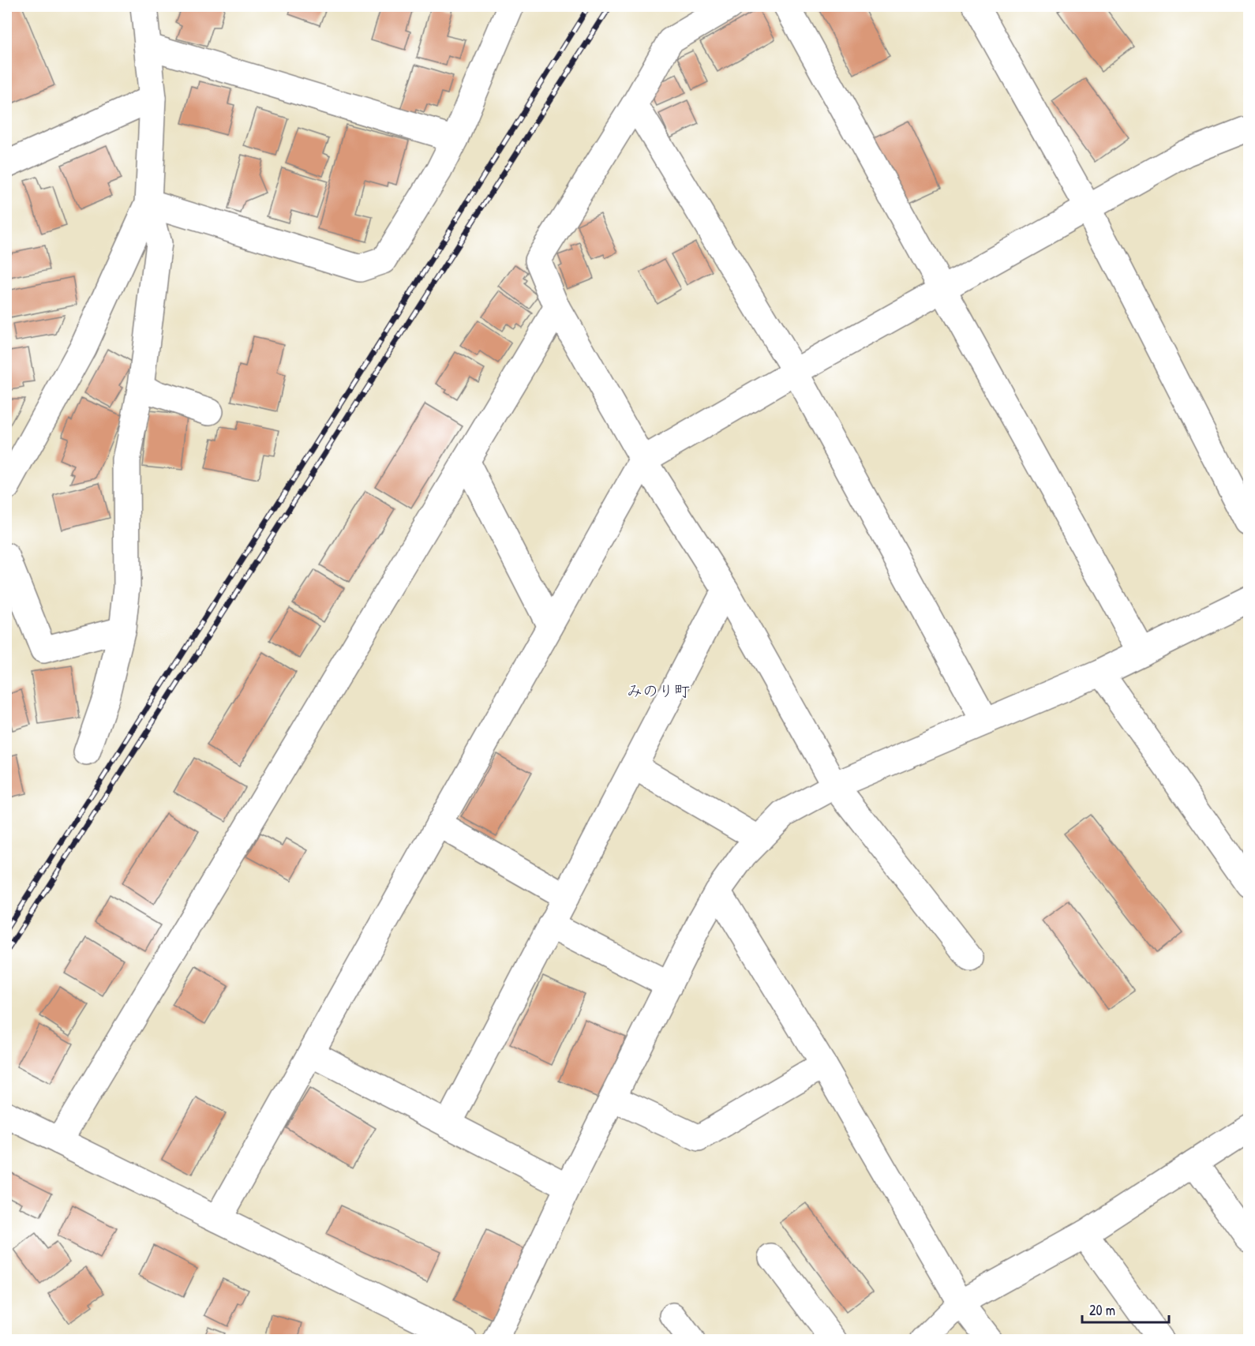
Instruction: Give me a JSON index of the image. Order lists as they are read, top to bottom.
{
  "districts": ["みのり町"],
  "scale_bar": "20 m"
}
